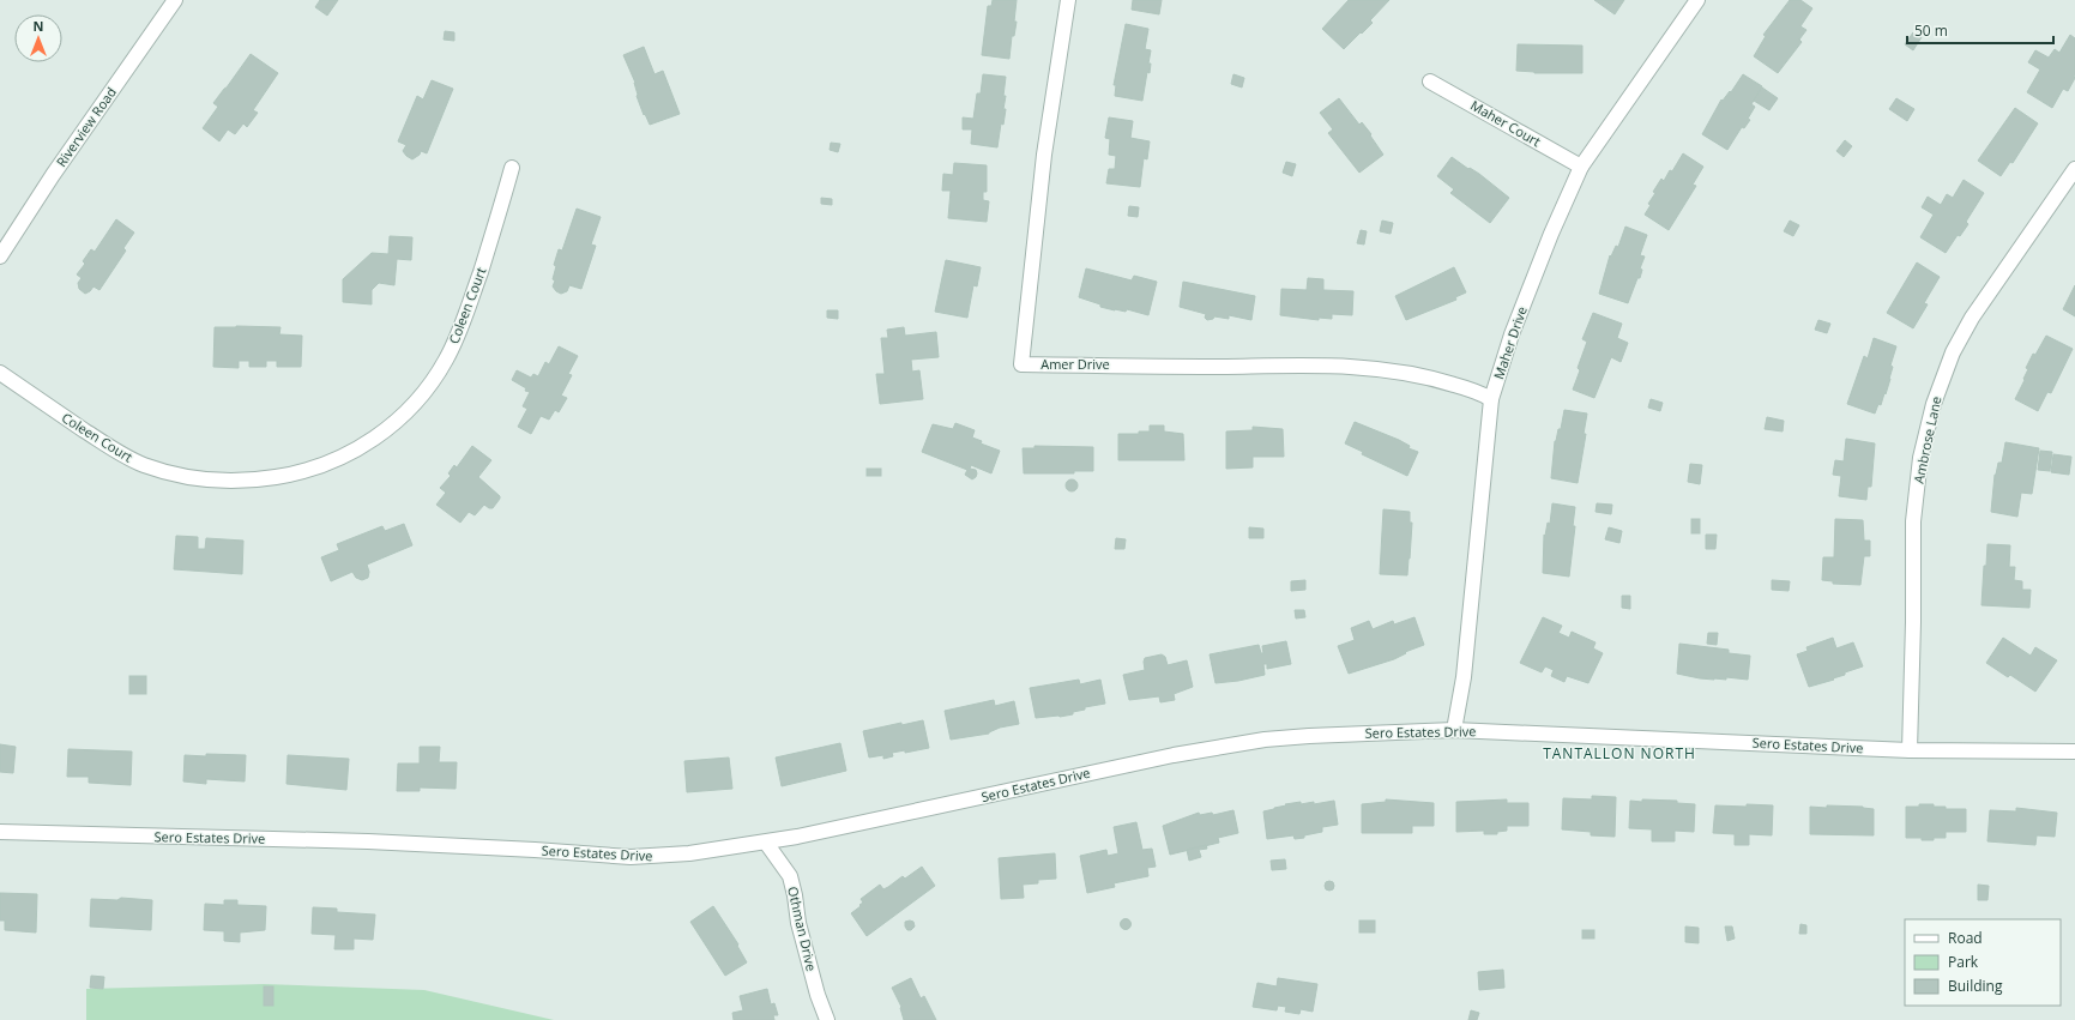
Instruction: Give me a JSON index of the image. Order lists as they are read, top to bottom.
{
  "streets": {
    "street": [
      "Maher Court",
      "Riverview Road",
      "Coleen Court",
      "Maher Drive",
      "Amer Drive",
      "Ambrose Lane",
      "Sero Estates Drive",
      "Othman Drive"
    ]
  },
  "crossings": [
    ["Maher Court", "Maher Drive"],
    ["Maher Drive", "Amer Drive"],
    ["Maher Drive", "Sero Estates Drive"],
    ["Ambrose Lane", "Sero Estates Drive"],
    ["Sero Estates Drive", "Othman Drive"]
  ],
  "districts": ["TANTALLON NORTH"],
  "legend": ["Road", "Park", "Building"],
  "scale_bar": "50 m",
  "north": "top"
}
